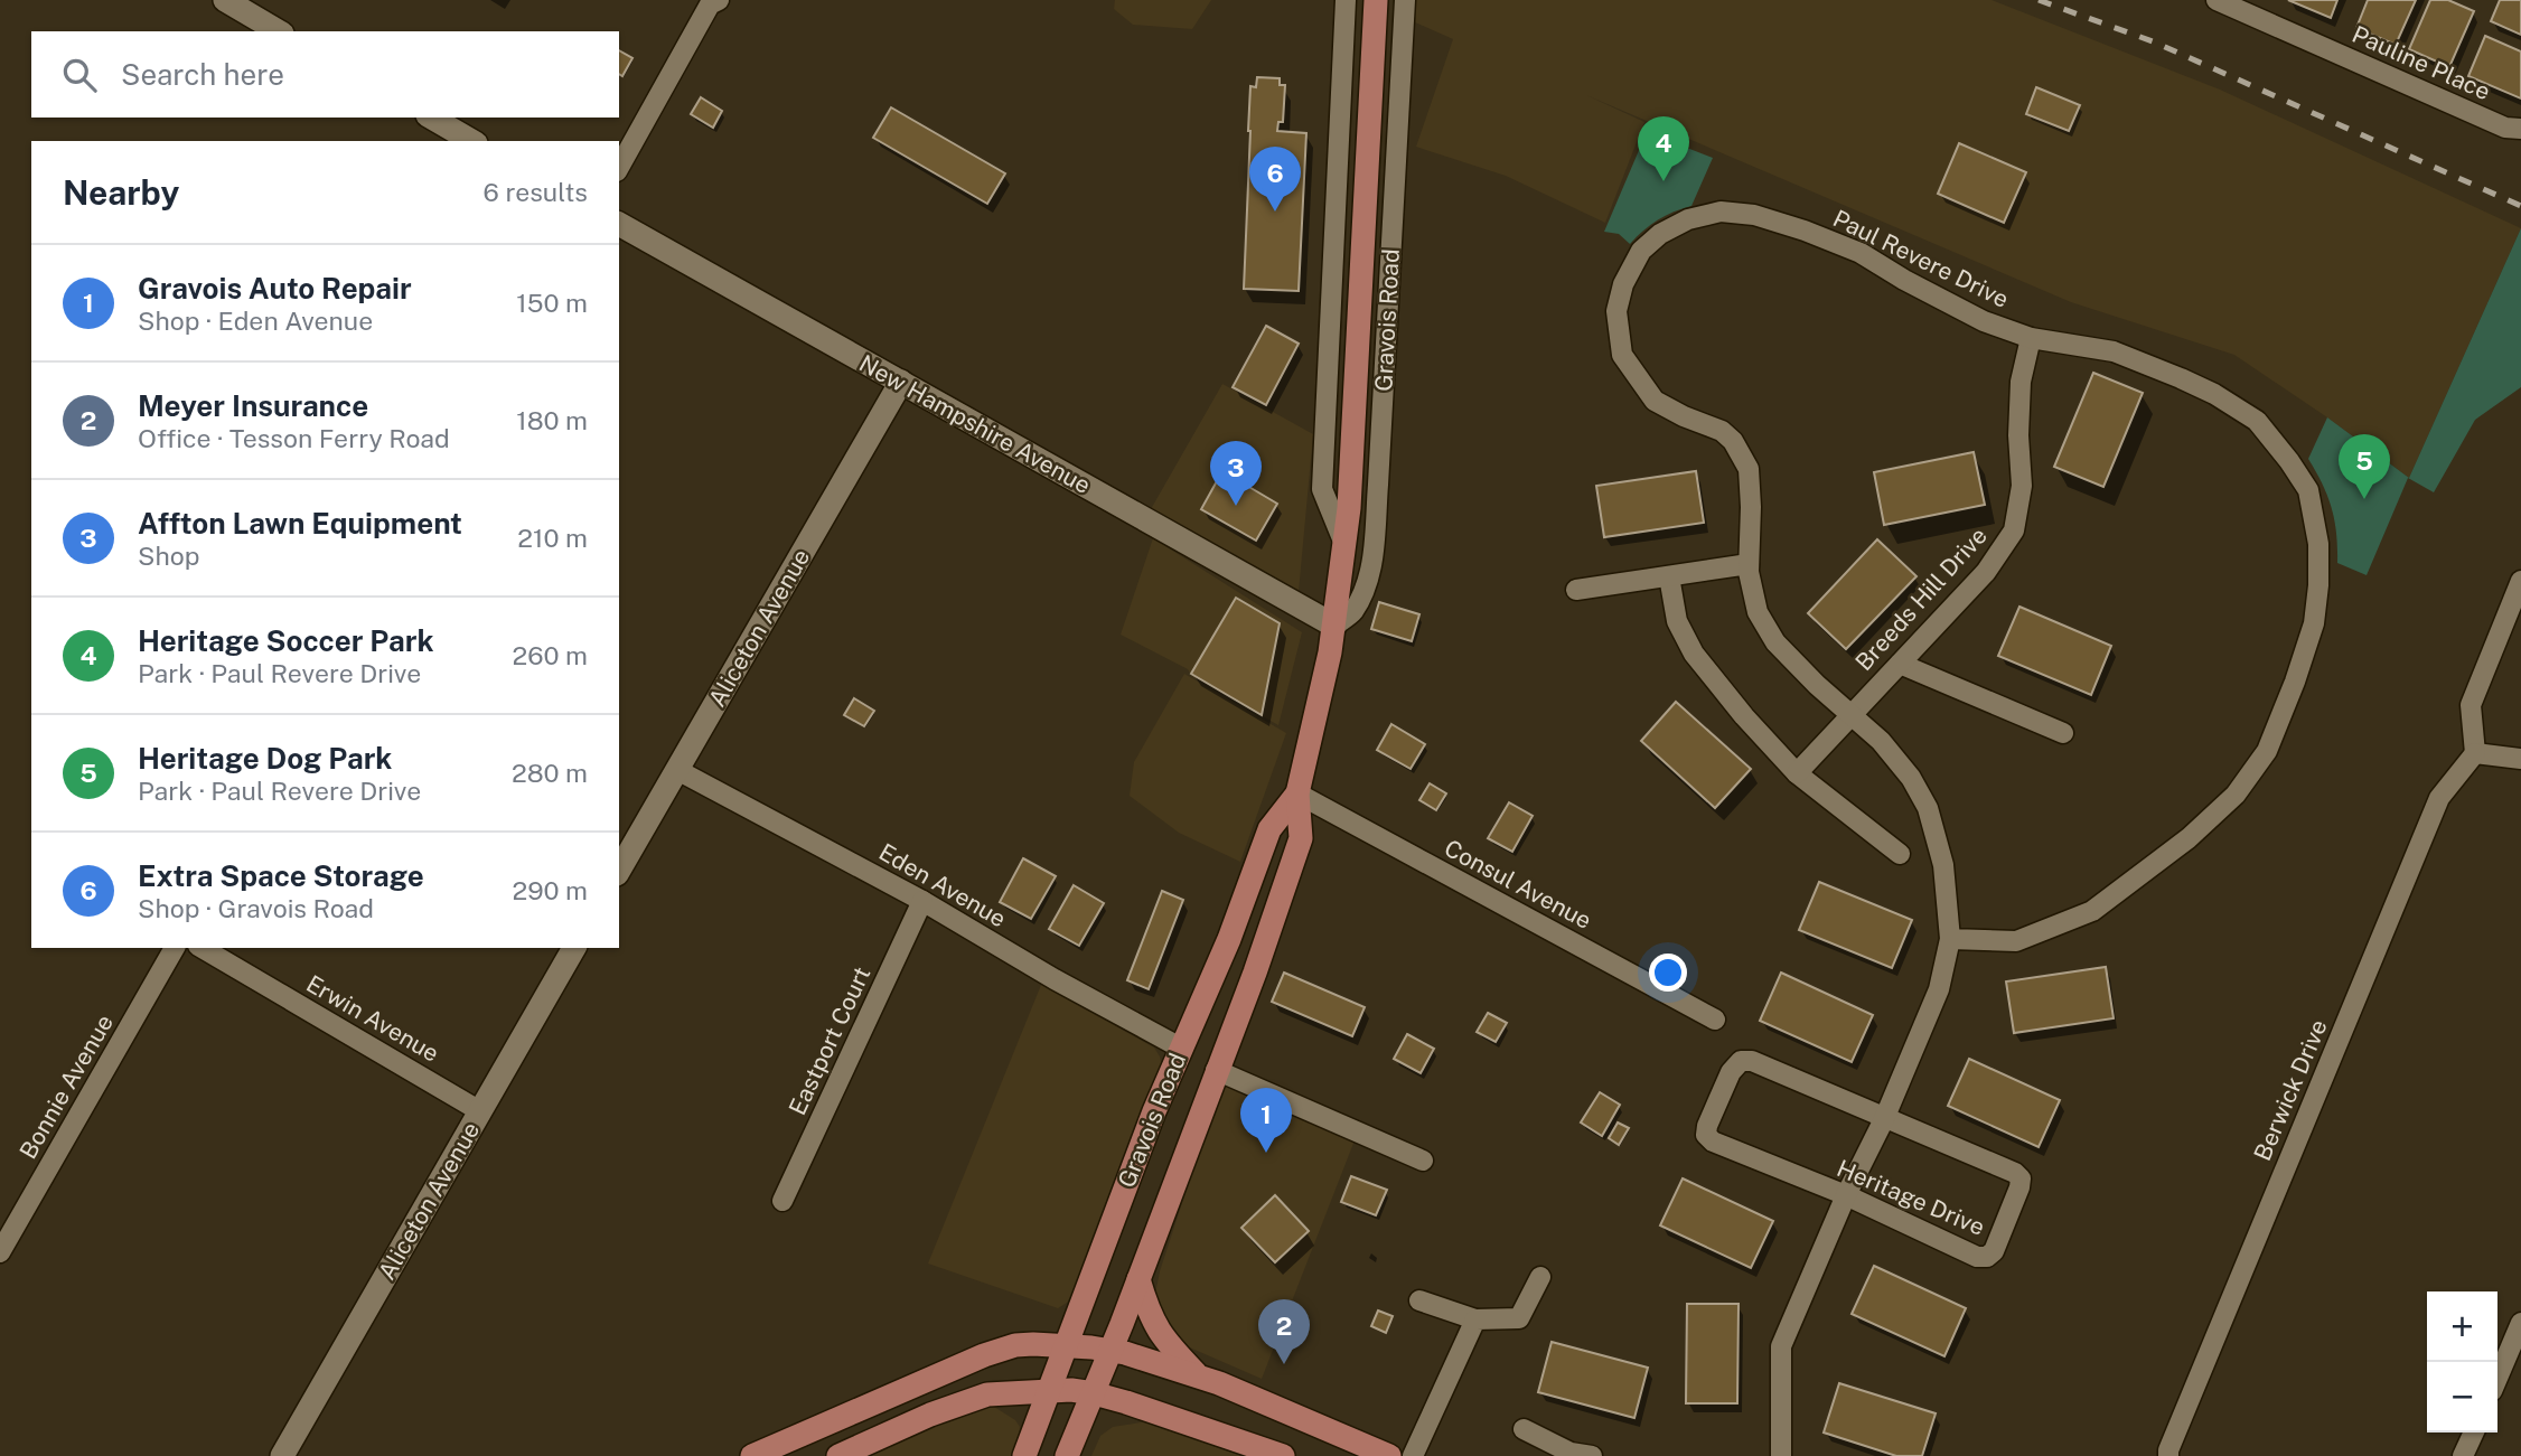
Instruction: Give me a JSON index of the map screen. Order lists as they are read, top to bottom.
{
  "streets": {
    "main road": ["Gravois Road"],
    "street": [
      "Pauline Place",
      "Paul Revere Drive",
      "New Hampshire Avenue",
      "Breeds Hill Drive",
      "Aliceton Avenue",
      "Consul Avenue",
      "Eden Avenue",
      "Erwin Avenue",
      "Eastport Court",
      "Bonnie Avenue",
      "Berwick Drive",
      "Heritage Drive"
    ]
  },
  "crossings": [
    ["Paul Revere Drive", "Breeds Hill Drive"],
    ["Paul Revere Drive", "Heritage Drive"],
    ["Gravois Road", "New Hampshire Avenue"],
    ["Gravois Road", "Consul Avenue"],
    ["Gravois Road", "Eden Avenue"],
    ["New Hampshire Avenue", "Aliceton Avenue"],
    ["Aliceton Avenue", "Eden Avenue"],
    ["Aliceton Avenue", "Erwin Avenue"],
    ["Eden Avenue", "Eastport Court"]
  ],
  "page": {
    "search": "Search here",
    "pins": [
      "4",
      "6",
      "5",
      "3",
      "1",
      "2"
    ],
    "heading": ["Nearby", "6 results"],
    "list": [
      {
        "mark": "1",
        "name": "Gravois Auto Repair",
        "note": "Shop · Eden Avenue",
        "value": "150 m"
      },
      {
        "mark": "2",
        "name": "Meyer Insurance",
        "note": "Office · Tesson Ferry Road",
        "value": "180 m"
      },
      {
        "mark": "3",
        "name": "Affton Lawn Equipment",
        "note": "Shop",
        "value": "210 m"
      },
      {
        "mark": "4",
        "name": "Heritage Soccer Park",
        "note": "Park · Paul Revere Drive",
        "value": "260 m"
      },
      {
        "mark": "5",
        "name": "Heritage Dog Park",
        "note": "Park · Paul Revere Drive",
        "value": "280 m"
      },
      {
        "mark": "6",
        "name": "Extra Space Storage",
        "note": "Shop · Gravois Road",
        "value": "290 m"
      }
    ],
    "map_buttons": ["+", "−"]
  }
}
